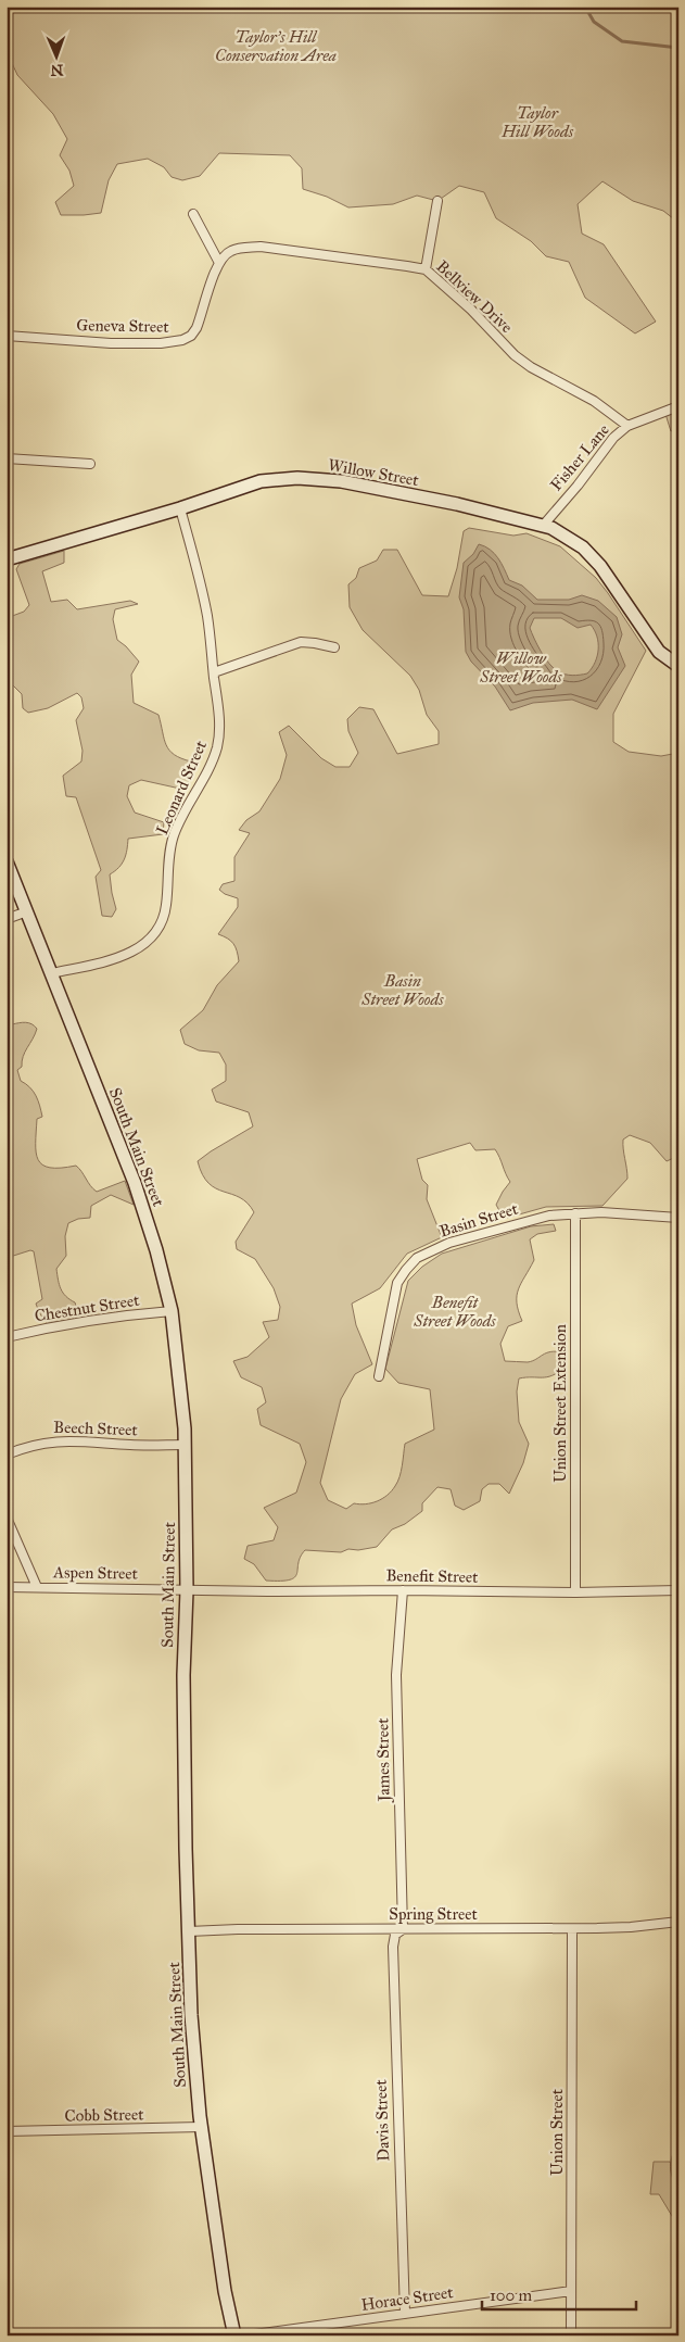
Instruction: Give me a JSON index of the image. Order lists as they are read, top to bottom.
{
  "streets": {
    "main road": ["Willow Street", "South Main Street"],
    "street": [
      "Bellview Drive",
      "Geneva Street",
      "Fisher Lane",
      "Leonard Street",
      "Basin Street",
      "Chestnut Street",
      "Union Street Extension",
      "Beech Street",
      "Aspen Street",
      "Benefit Street",
      "James Street",
      "Spring Street",
      "Cobb Street",
      "Davis Street",
      "Union Street",
      "Horace Street"
    ]
  },
  "crossings": [
    ["Bellview Drive", "Geneva Street"],
    ["Bellview Drive", "Fisher Lane"],
    ["Fisher Lane", "Willow Street"],
    ["Willow Street", "Leonard Street"],
    ["Leonard Street", "South Main Street"],
    ["South Main Street", "Chestnut Street"],
    ["South Main Street", "Beech Street"],
    ["South Main Street", "Aspen Street"],
    ["South Main Street", "Benefit Street"],
    ["South Main Street", "Spring Street"],
    ["South Main Street", "Cobb Street"],
    ["Basin Street", "Union Street Extension"],
    ["Union Street Extension", "Benefit Street"],
    ["Aspen Street", "Benefit Street"],
    ["Benefit Street", "James Street"],
    ["James Street", "Spring Street"],
    ["James Street", "Davis Street"],
    ["Spring Street", "Davis Street"],
    ["Spring Street", "Union Street"],
    ["Davis Street", "Horace Street"],
    ["Union Street", "Horace Street"]
  ],
  "parks": [
    "Taylor's Hill Conservation Area",
    "Taylor Hill Woods",
    "Willow Street Woods",
    "Basin Street Woods",
    "Benefit Street Woods"
  ],
  "scale_bar": "100 m",
  "north": "bottom"
}
